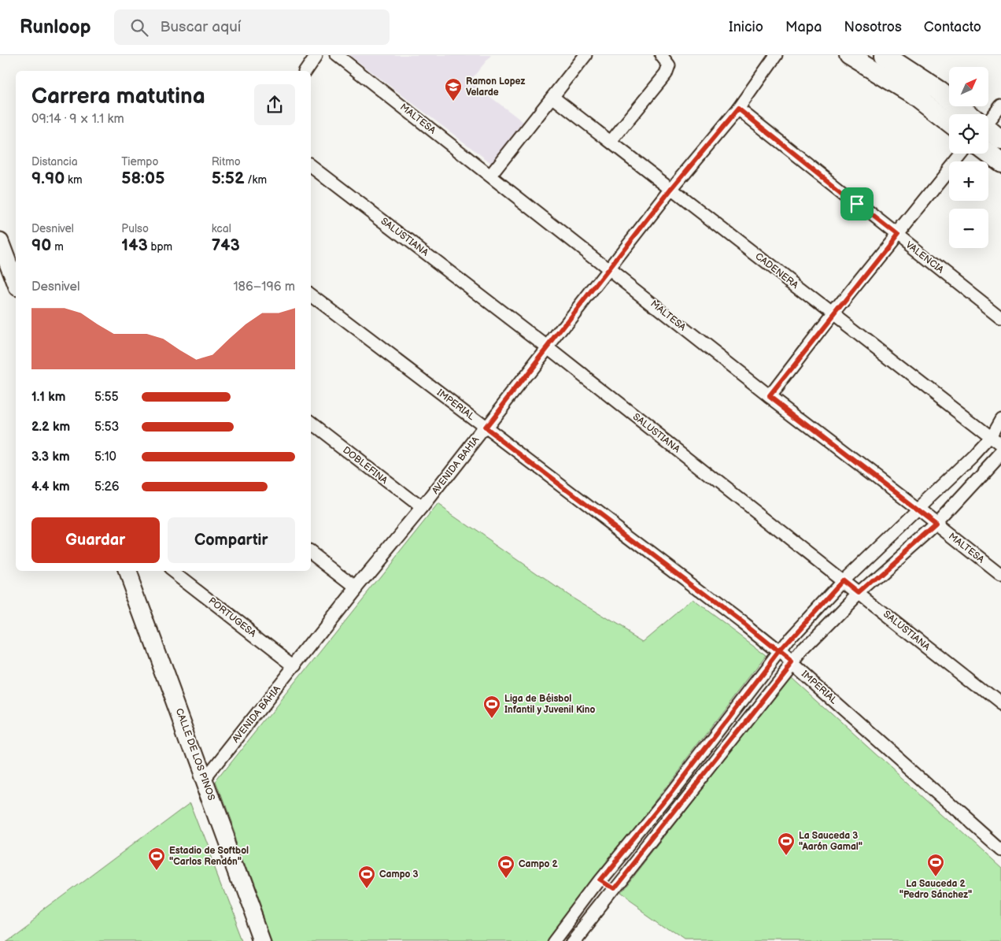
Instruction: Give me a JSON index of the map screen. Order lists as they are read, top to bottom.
{
  "streets": {
    "street": [
      "MALTESA",
      "SALUSTIANA",
      "VALENCIA",
      "CADENERA",
      "IMPERIAL",
      "DOBLEFINA",
      "AVENIDA BAHIA",
      "PORTUGESA",
      "CALLE DE LOS PINOS"
    ]
  },
  "crossings": [
    ["MALTESA", "AVENIDA BAHIA"],
    ["SALUSTIANA", "AVENIDA BAHIA"],
    ["VALENCIA", "AVENIDA BAHIA"],
    ["CADENERA", "AVENIDA BAHIA"],
    ["IMPERIAL", "AVENIDA BAHIA"],
    ["DOBLEFINA", "AVENIDA BAHIA"],
    ["AVENIDA BAHIA", "PORTUGESA"],
    ["AVENIDA BAHIA", "CALLE DE LOS PINOS"]
  ],
  "places": {
    "school or university": ["Ramon Lopez Velarde"],
    "sports": [
      "Liga de Béisbol Infantil y Juvenil Kino",
      "La Sauceda 3 \"Aarón Gamal\"",
      "Estadio de Softbol \"Carlos Rendón\"",
      "La Sauceda 2 \"Pedro Sánchez\"",
      "Campo 2",
      "Campo 3"
    ]
  },
  "north": "top right",
  "page": {
    "header": "Runloop",
    "search": "Buscar aquí",
    "nav": [
      "Inicio",
      "Mapa",
      "Nosotros",
      "Contacto"
    ],
    "map_buttons": ["+", "−"],
    "heading": ["Carrera matutina", "09:14 · 9 × 1.1 km"],
    "stats": [
      ["Distancia", "9.90 km"],
      ["Tiempo", "58:05"],
      ["Ritmo", "5:52 /km"],
      ["Desnivel", "90 m"],
      ["Pulso", "143 bpm"],
      ["kcal", "743"]
    ],
    "chart": ["Desnivel", "186–196 m"],
    "list": [
      {
        "name": "1.1 km",
        "note": "5:55"
      },
      {
        "name": "2.2 km",
        "note": "5:53"
      },
      {
        "name": "3.3 km",
        "note": "5:10"
      },
      {
        "name": "4.4 km",
        "note": "5:26"
      }
    ],
    "buttons": ["Guardar", "Compartir"]
  }
}
